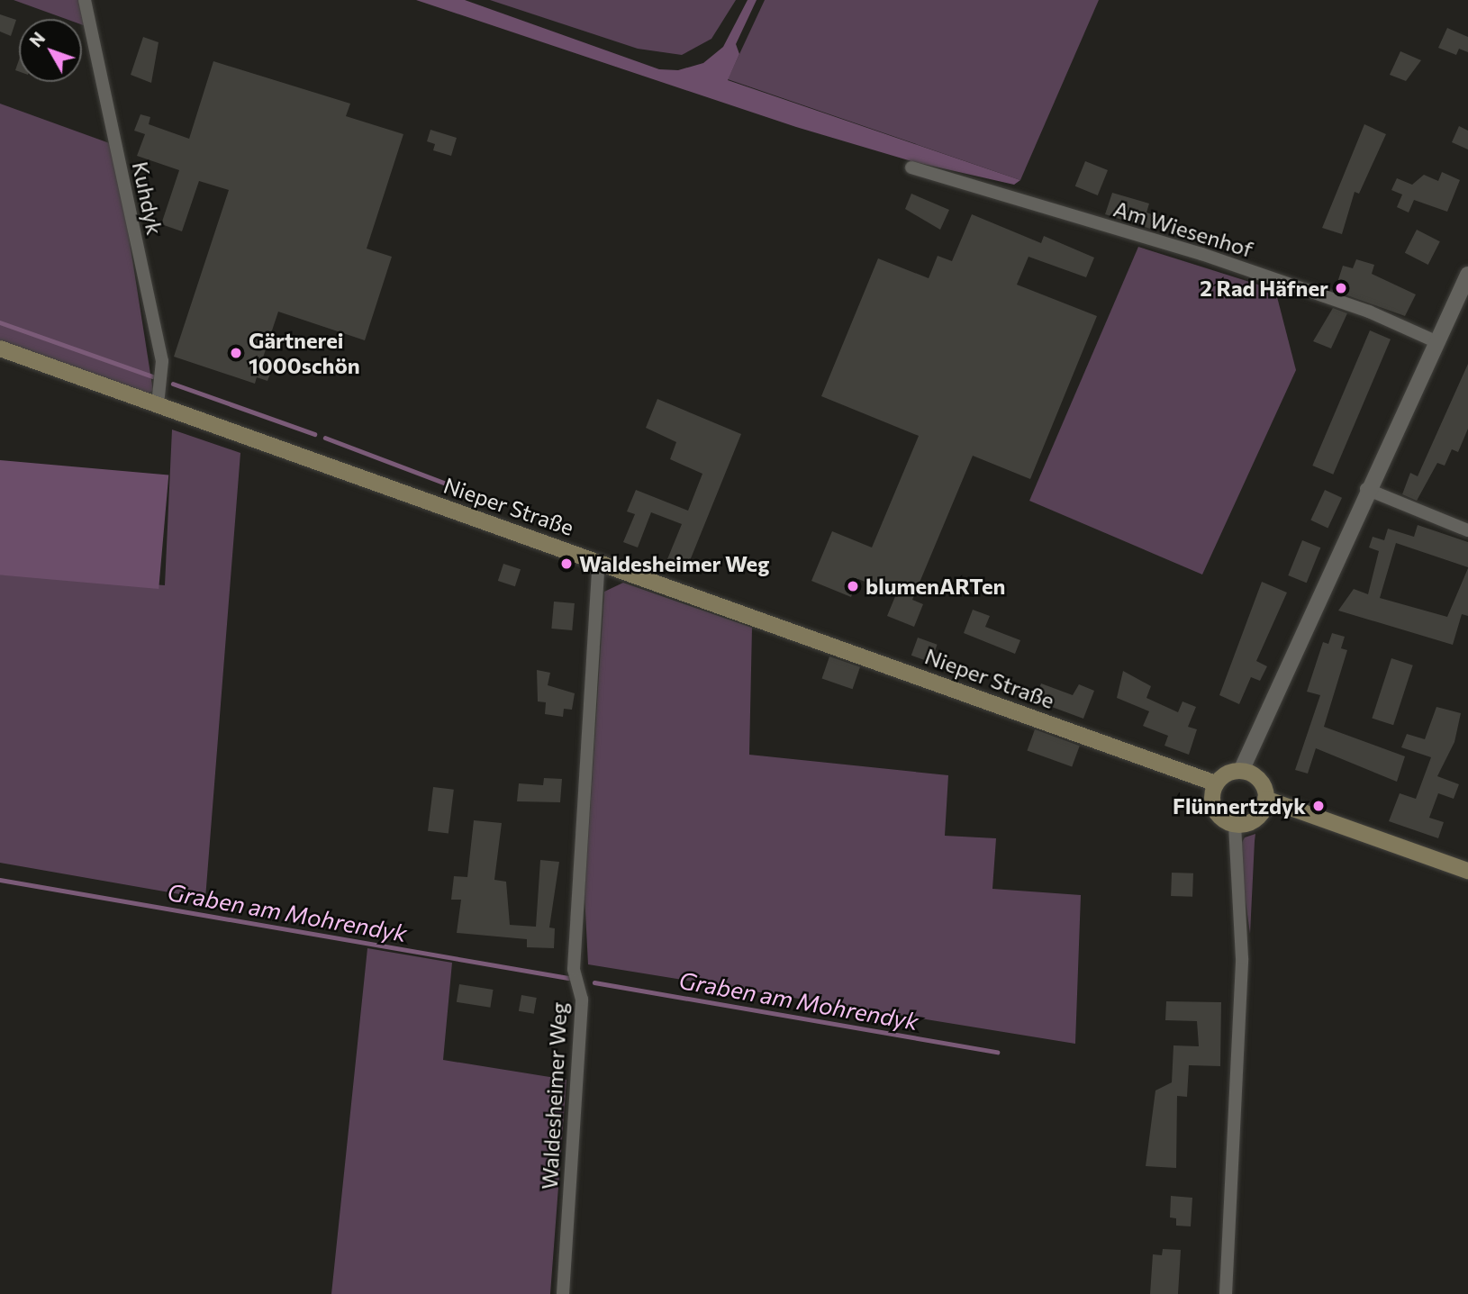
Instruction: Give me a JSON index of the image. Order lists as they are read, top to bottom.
{
  "streets": {
    "main road": ["Nieper Straße"],
    "street": ["Kuhdyk", "Am Wiesenhof", "Waldesheimer Weg"]
  },
  "crossings": [
    ["Kuhdyk", "Nieper Straße"],
    ["Nieper Straße", "Waldesheimer Weg"]
  ],
  "water": ["Graben am Mohrendyk"],
  "places": [
    "2 Rad Häfner",
    "Gärtnerei 1000schön",
    "Waldesheimer Weg",
    "blumenARTen",
    "Flünnertzdyk"
  ],
  "north": "top left"
}
